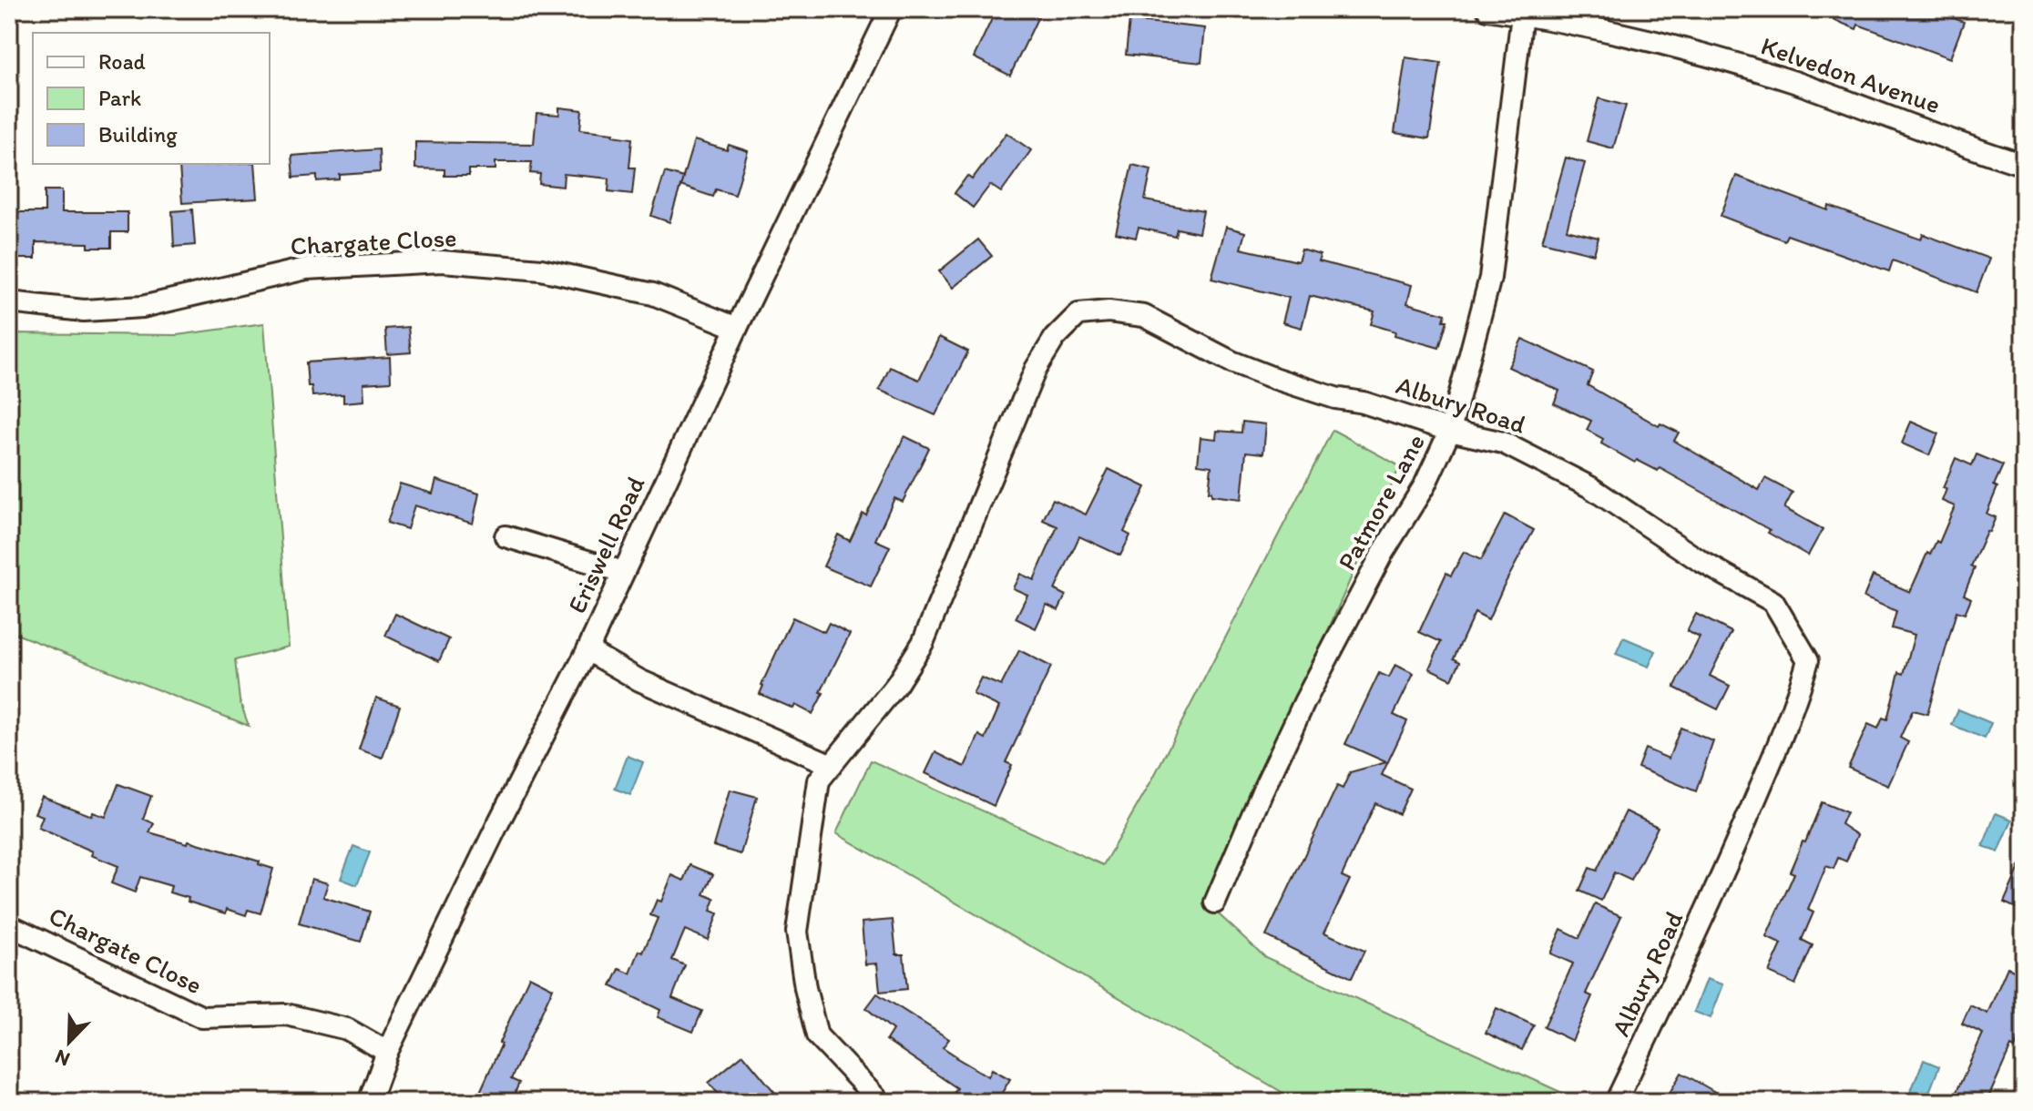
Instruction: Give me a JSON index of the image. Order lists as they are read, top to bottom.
{
  "streets": {
    "street": [
      "Kelvedon Avenue",
      "Chargate Close",
      "Albury Road",
      "Patmore Lane",
      "Eriswell Road"
    ]
  },
  "crossings": [
    ["Kelvedon Avenue", "Patmore Lane"],
    ["Chargate Close", "Eriswell Road"],
    ["Albury Road", "Patmore Lane"]
  ],
  "legend": ["Road", "Park", "Building"],
  "north": "bottom left"
}
